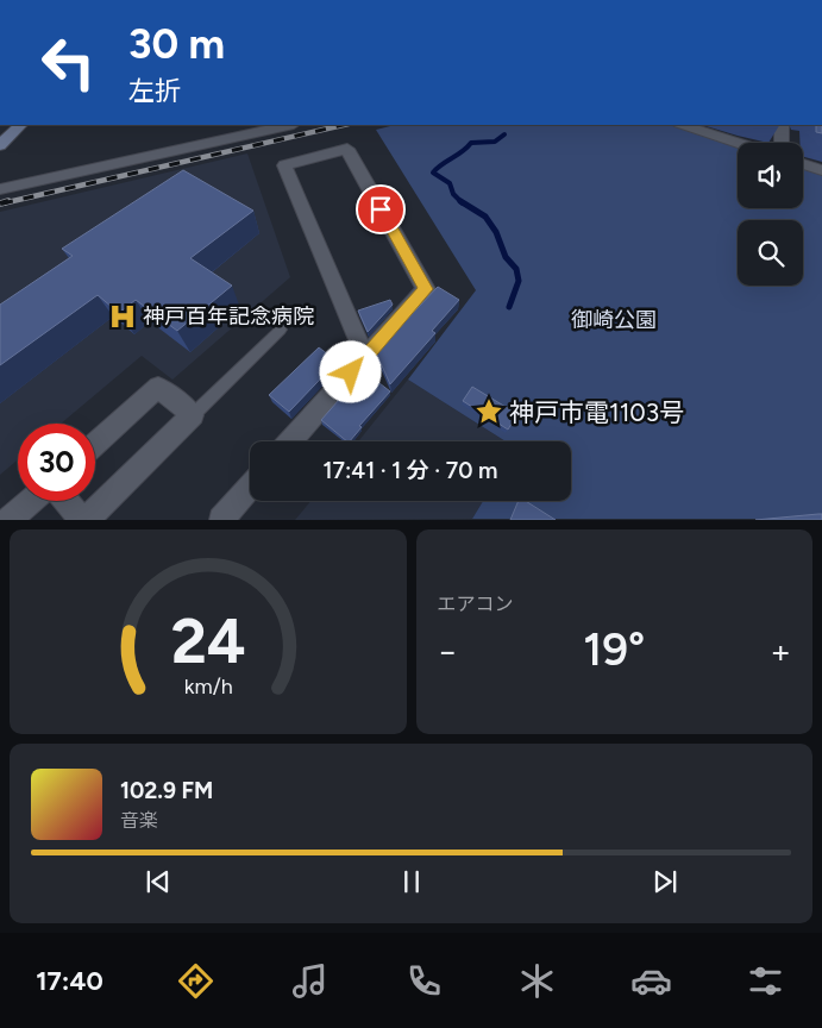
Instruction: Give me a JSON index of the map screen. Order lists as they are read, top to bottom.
{
  "parks": ["御崎公園"],
  "places": {
    "hospital": ["神戸百年記念病院"],
    "place": ["神戸市電1103号"]
  },
  "page": {
    "turn": ["30 m", "左折"],
    "limit": "30",
    "trip": "17:41 · 1 分 · 70 m",
    "tile": "エアコン",
    "heat": ["−", "19°", "+"],
    "song": ["102.9 FM", "音楽"],
    "tabs": "17:40",
    "gauge": ["24", "km/h"]
  }
}
